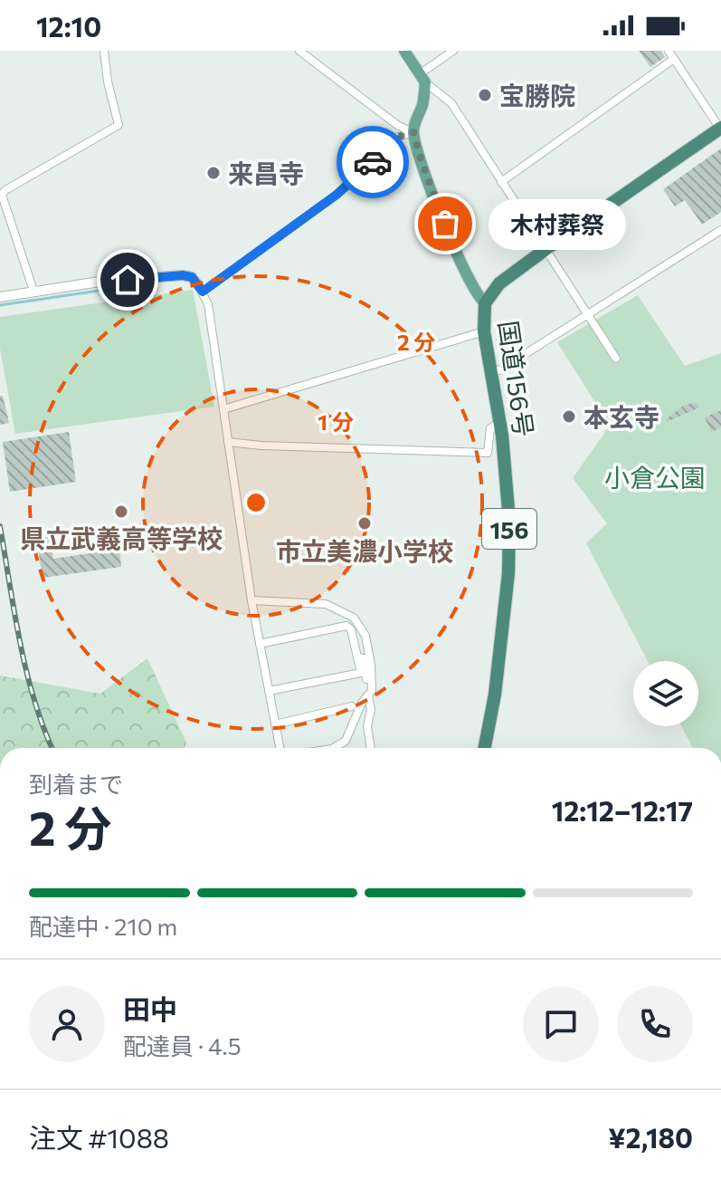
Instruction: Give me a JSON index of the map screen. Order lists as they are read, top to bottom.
{
  "streets": {
    "highway": ["国道156号", "156"]
  },
  "parks": ["小倉公園"],
  "places": [
    "宝勝院",
    "来昌寺",
    "木村葬祭",
    "本玄寺",
    "県立武義高等学校",
    "市立美濃小学校"
  ],
  "page": {
    "status": "12:10",
    "bubble": "木村葬祭",
    "heading": ["2 分", "到着まで", "12:12–12:17"],
    "panel": [
      "田中",
      "配達員 · 4.5",
      "注文 #1088",
      "¥2,180"
    ],
    "bar": "配達中 · 210 m"
  },
  "rings": ["2 分", "1 分"]
}
